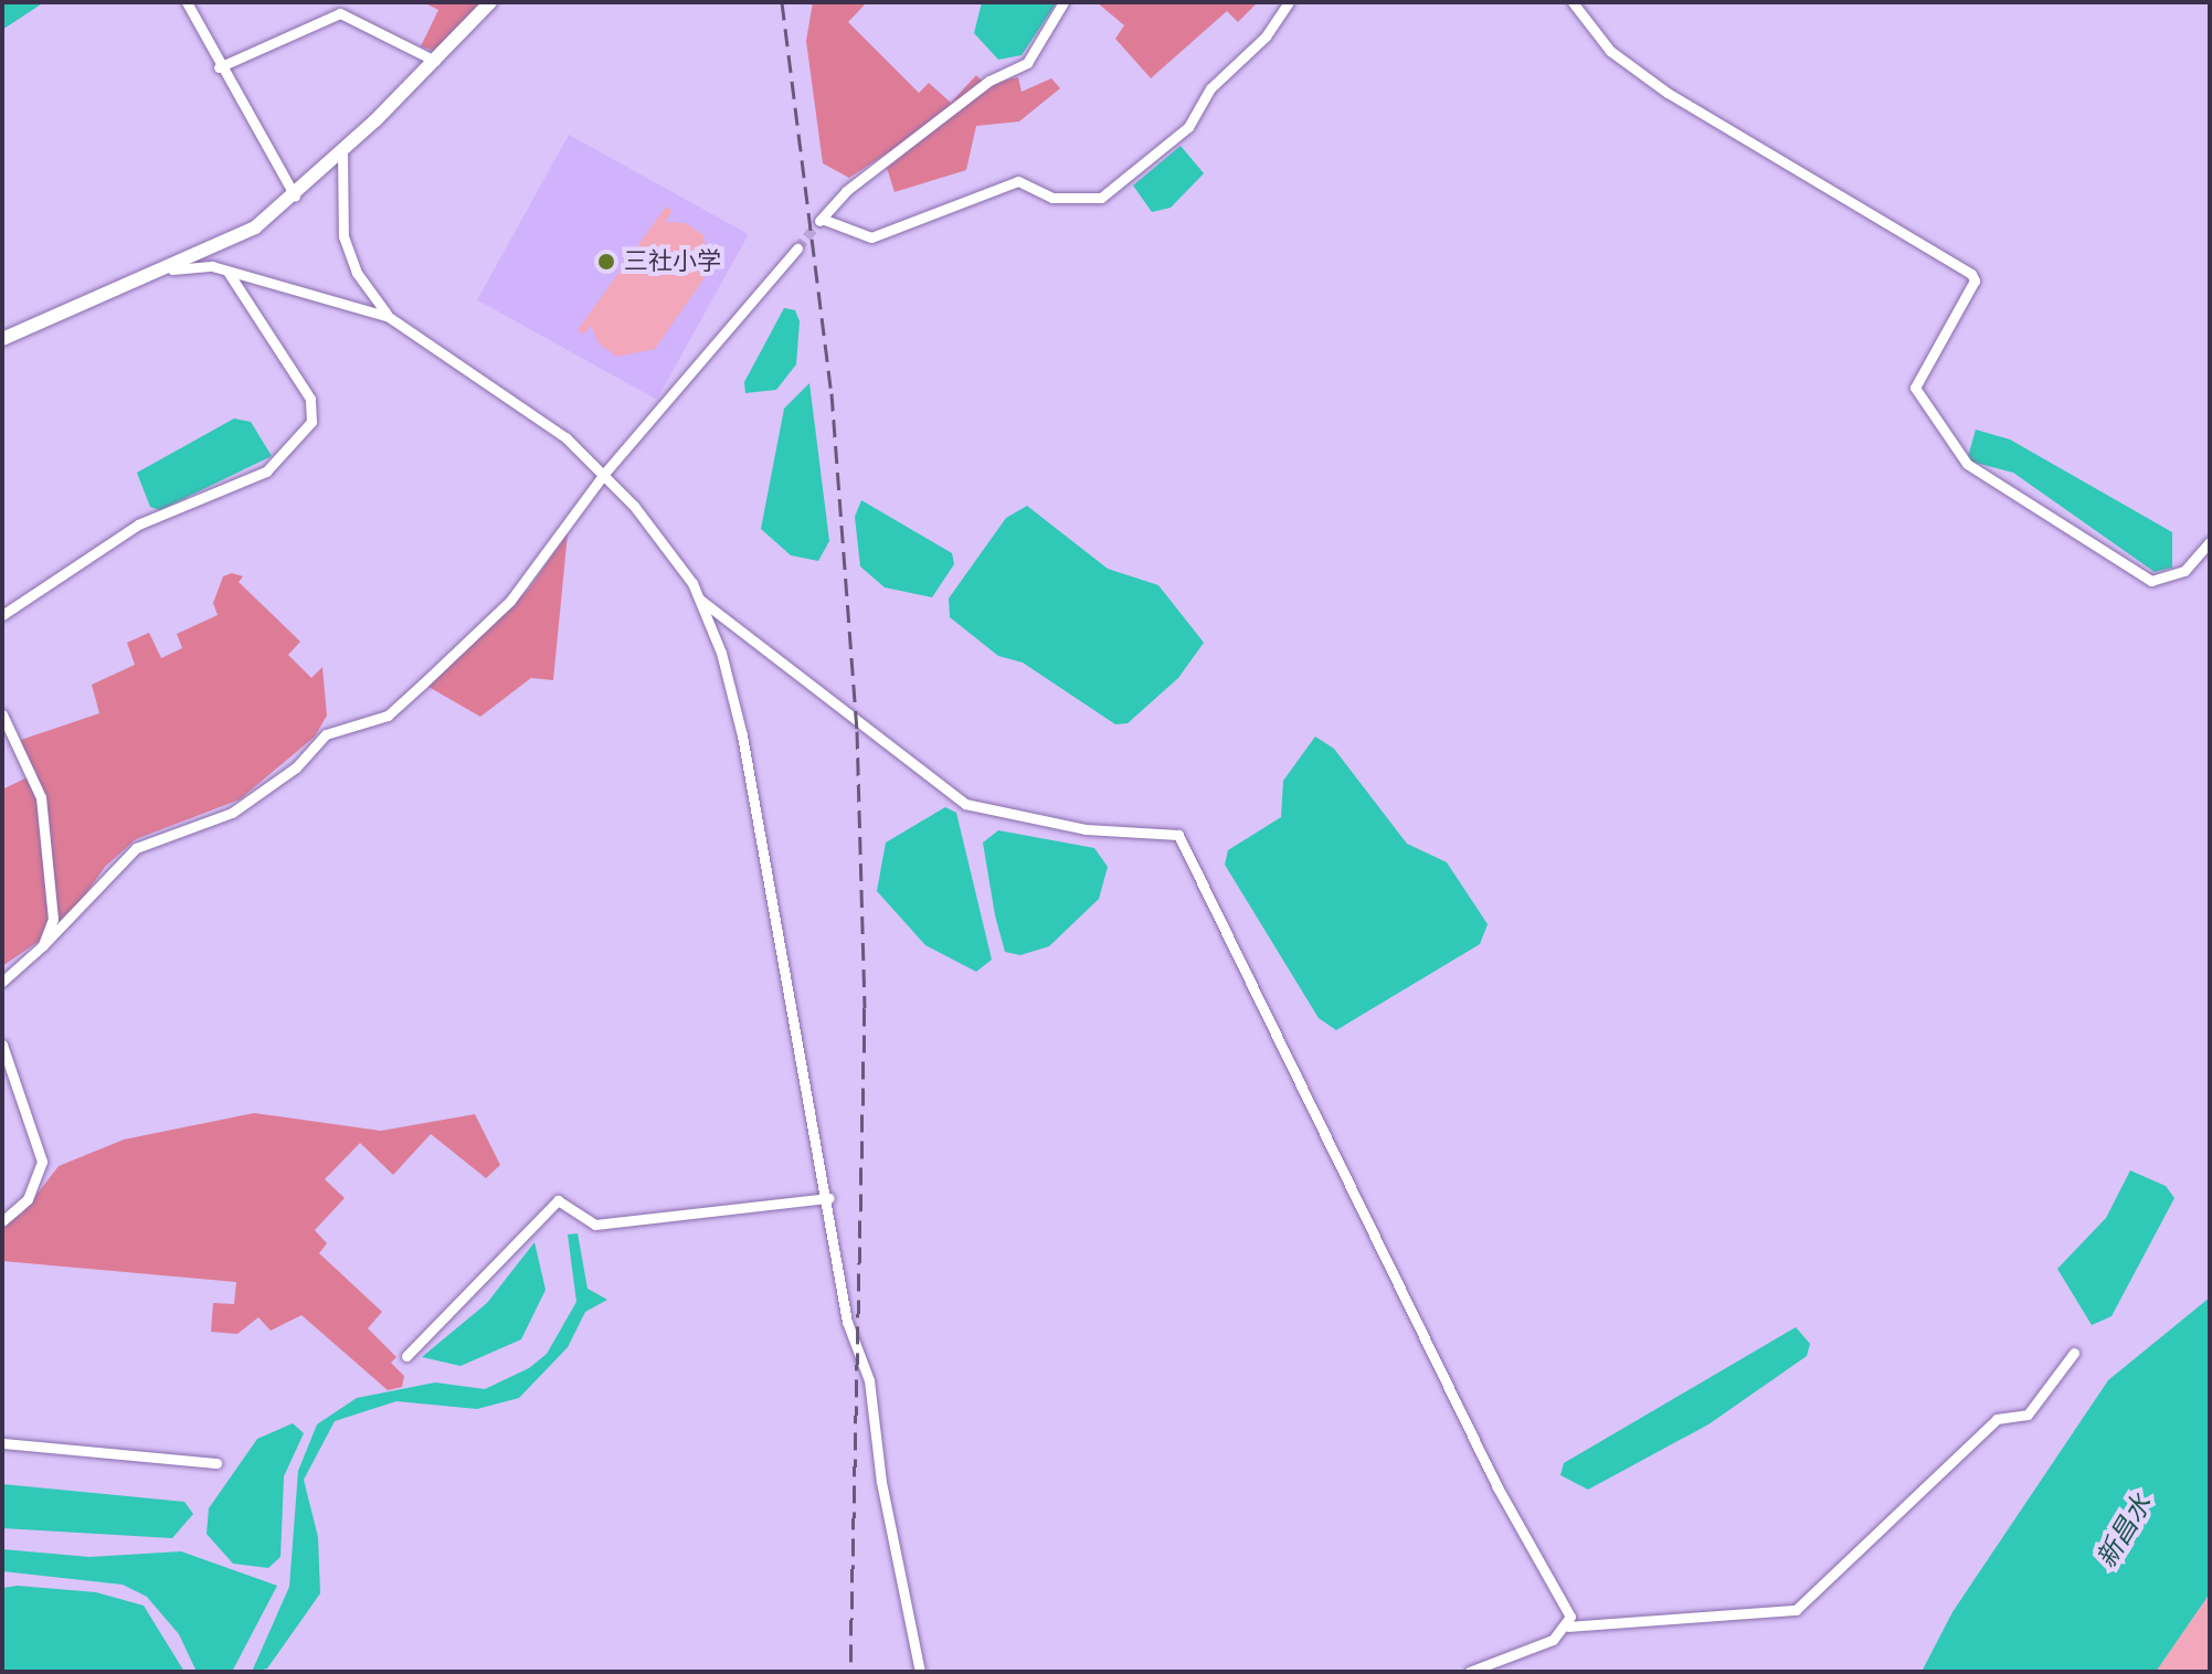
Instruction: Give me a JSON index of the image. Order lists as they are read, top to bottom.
{
  "water": ["新昌水"],
  "places": ["三社小学"]
}
